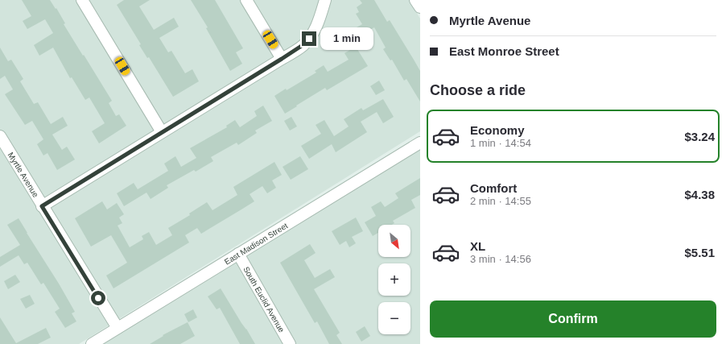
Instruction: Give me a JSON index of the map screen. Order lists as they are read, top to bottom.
{
  "streets": {
    "street": ["Myrtle Avenue", "East Madison Street", "South Euclid Avenue"]
  },
  "crossings": [
    ["Myrtle Avenue", "East Madison Street"],
    ["East Madison Street", "South Euclid Avenue"]
  ],
  "north": "bottom right",
  "page": {
    "banner": ["Myrtle Avenue", "East Monroe Street"],
    "bubble": "1 min",
    "heading": "Choose a ride",
    "list": [
      {
        "name": "Economy",
        "note": "1 min · 14:54",
        "value": "$3.24"
      },
      {
        "name": "Comfort",
        "note": "2 min · 14:55",
        "value": "$4.38"
      },
      {
        "name": "XL",
        "note": "3 min · 14:56",
        "value": "$5.51"
      }
    ],
    "map_buttons": ["+", "−"],
    "buttons": "Confirm"
  }
}
